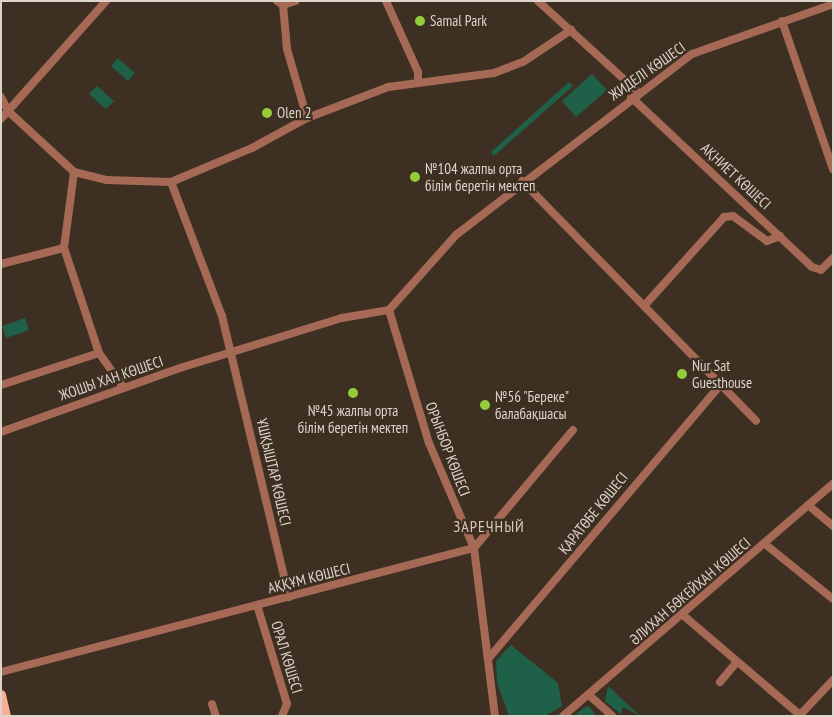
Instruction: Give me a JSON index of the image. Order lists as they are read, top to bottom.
{
  "streets": {
    "street": [
      "ЖИДЕЛІ КӨШЕСІ",
      "АҚНИЕТ КӨШЕСІ",
      "ЖОШЫ ХАН КӨШЕСІ",
      "ОРЫНБОР КӨШЕСІ",
      "ҰШҚЫШТАР КӨШЕСІ",
      "ҚАРАТӨБЕ КӨШЕСІ",
      "АҚҚҰМ КӨШЕСІ",
      "ӘЛИХАН БӨКЕЙХАН КӨШЕСІ",
      "ОРАЛ КӨШЕСІ"
    ]
  },
  "crossings": [
    ["ЖИДЕЛІ КӨШЕСІ", "АҚНИЕТ КӨШЕСІ"],
    ["ЖИДЕЛІ КӨШЕСІ", "ЖОШЫ ХАН КӨШЕСІ"],
    ["ЖИДЕЛІ КӨШЕСІ", "ОРЫНБОР КӨШЕСІ"],
    ["ЖОШЫ ХАН КӨШЕСІ", "ОРЫНБОР КӨШЕСІ"],
    ["ЖОШЫ ХАН КӨШЕСІ", "ҰШҚЫШТАР КӨШЕСІ"],
    ["ОРЫНБОР КӨШЕСІ", "ҚАРАТӨБЕ КӨШЕСІ"],
    ["ОРЫНБОР КӨШЕСІ", "АҚҚҰМ КӨШЕСІ"],
    ["ҰШҚЫШТАР КӨШЕСІ", "АҚҚҰМ КӨШЕСІ"],
    ["АҚҚҰМ КӨШЕСІ", "ОРАЛ КӨШЕСІ"]
  ],
  "districts": ["ЗАРЕЧНЫЙ"],
  "places": [
    "Samal Park",
    "Olen 2",
    "№104 жалпы орта білім беретін мектеп",
    "Nur Sat Guesthouse",
    "№45 жалпы орта білім беретін мектеп",
    "№56 \"Береке\" балабақшасы"
  ]
}
